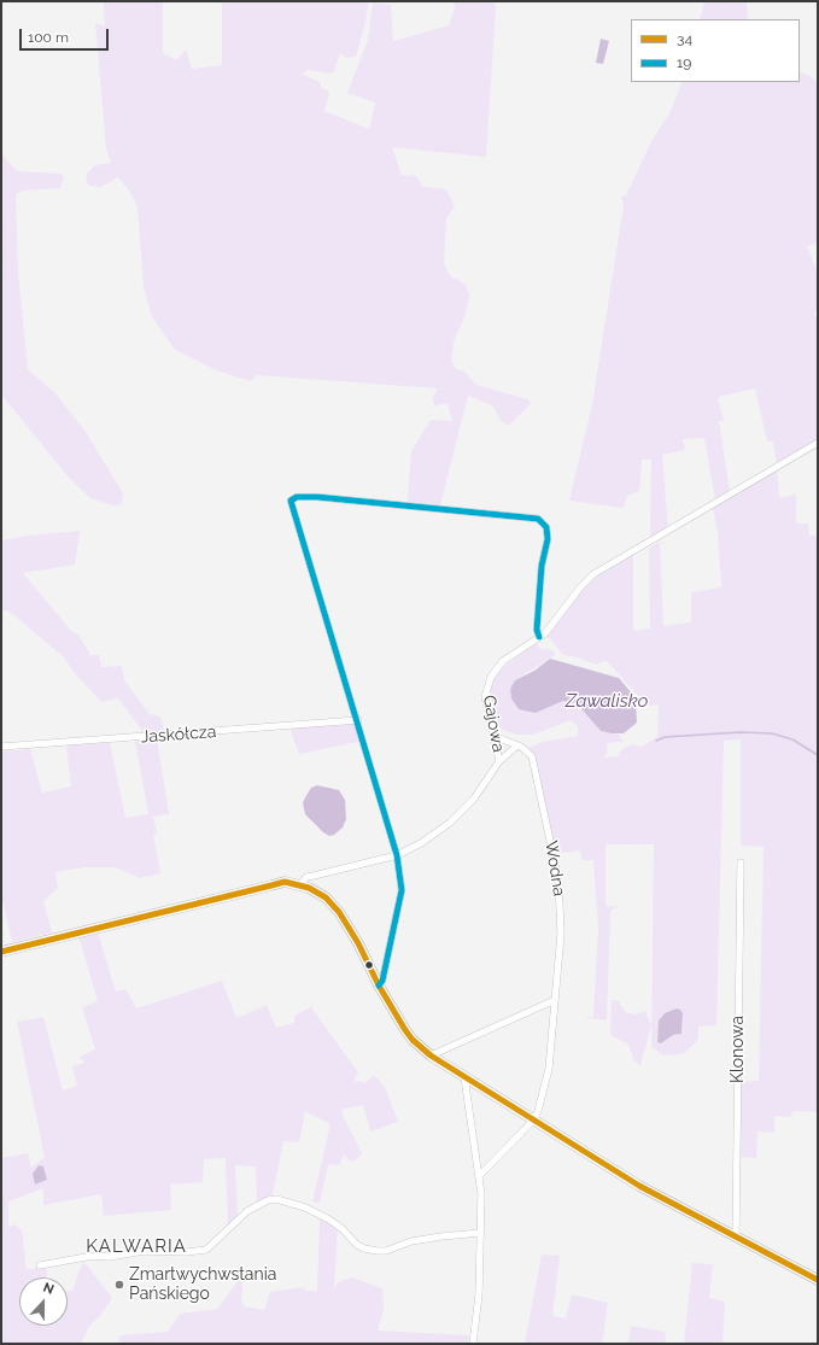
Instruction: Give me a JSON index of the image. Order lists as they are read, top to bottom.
{
  "streets": {
    "street": [
      "Gajowa",
      "Jaskółcza",
      "Wodna",
      "Klonowa"
    ]
  },
  "crossings": [
    ["Gajowa", "Wodna"]
  ],
  "districts": ["KALWARIA"],
  "water": ["Zawalisko"],
  "places": ["Zmartwychwstania Pańskiego"],
  "lines": ["transit line 19", "transit line 34"],
  "legend": ["34", "19"],
  "scale_bar": "100 m",
  "north": "top"
}
